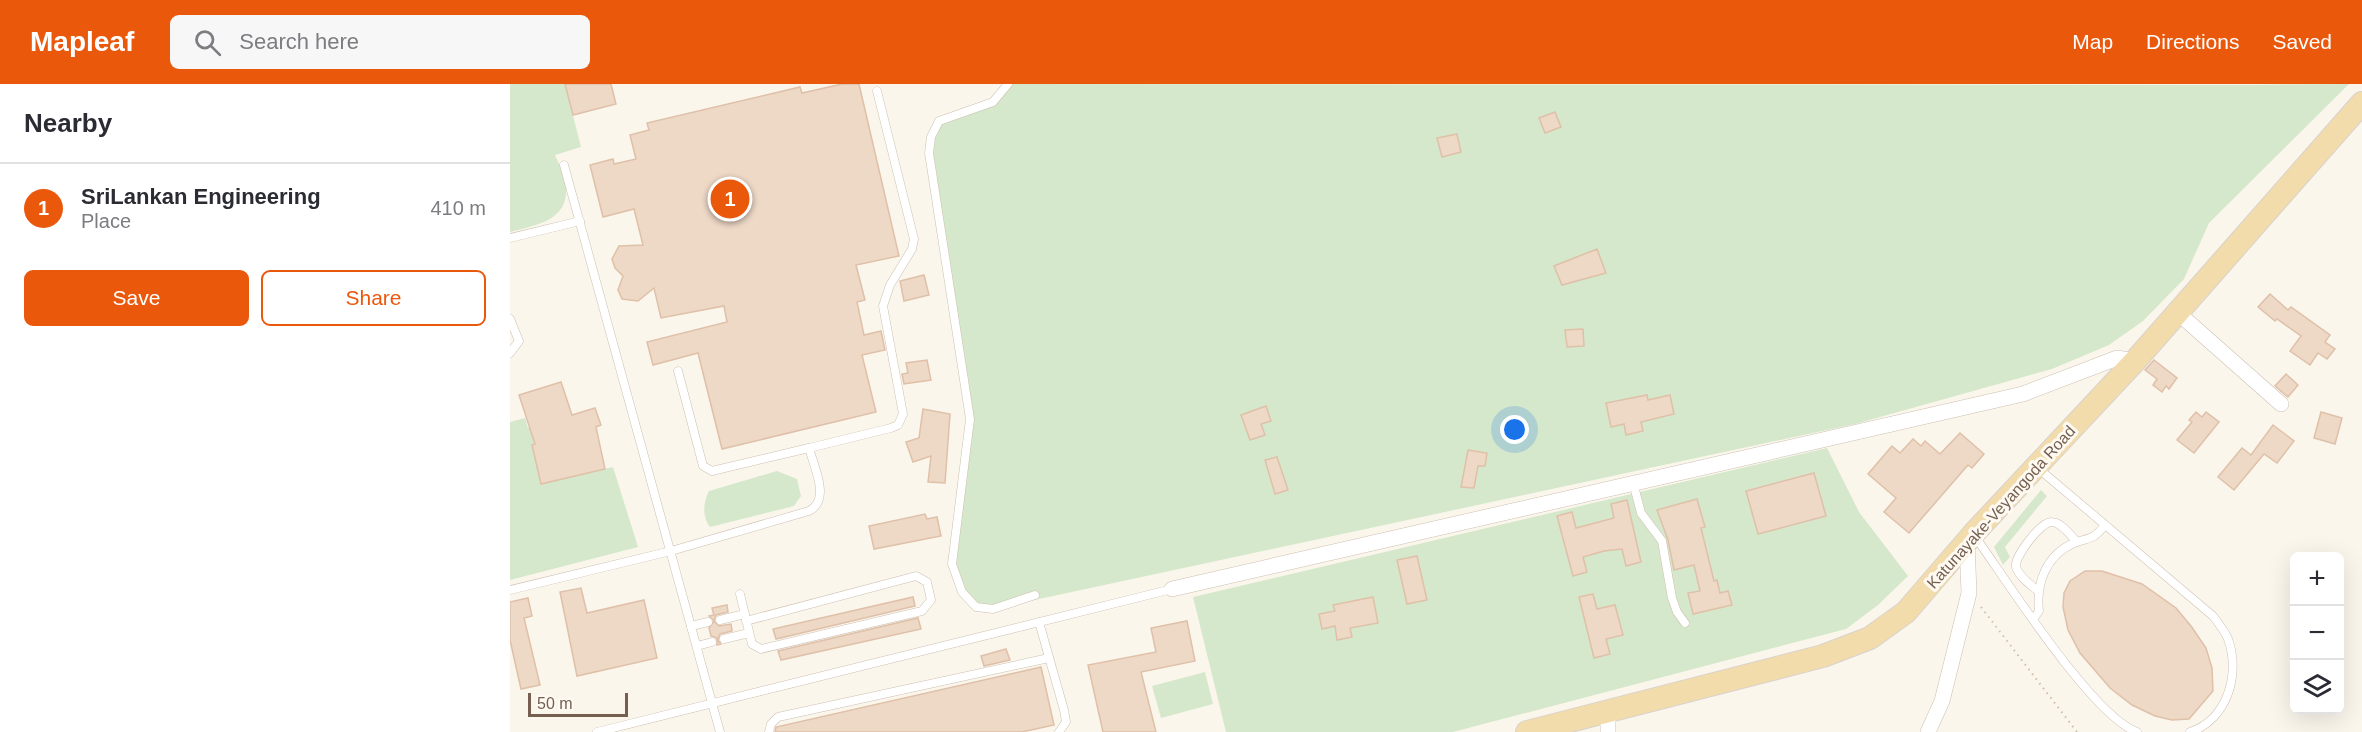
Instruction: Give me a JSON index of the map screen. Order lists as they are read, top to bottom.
{
  "streets": {
    "main road": ["Katunayake-Veyangoda Road"]
  },
  "scale_bar": "50 m",
  "page": {
    "header": "Mapleaf",
    "search": "Search here",
    "nav": ["Map", "Directions", "Saved"],
    "heading": "Nearby",
    "list": [
      {
        "mark": "1",
        "name": "SriLankan Engineering",
        "note": "Place",
        "value": "410 m"
      }
    ],
    "pins": "1",
    "buttons": ["Save", "Share"],
    "map_buttons": ["+", "−"],
    "scale": "50 m"
  }
}
